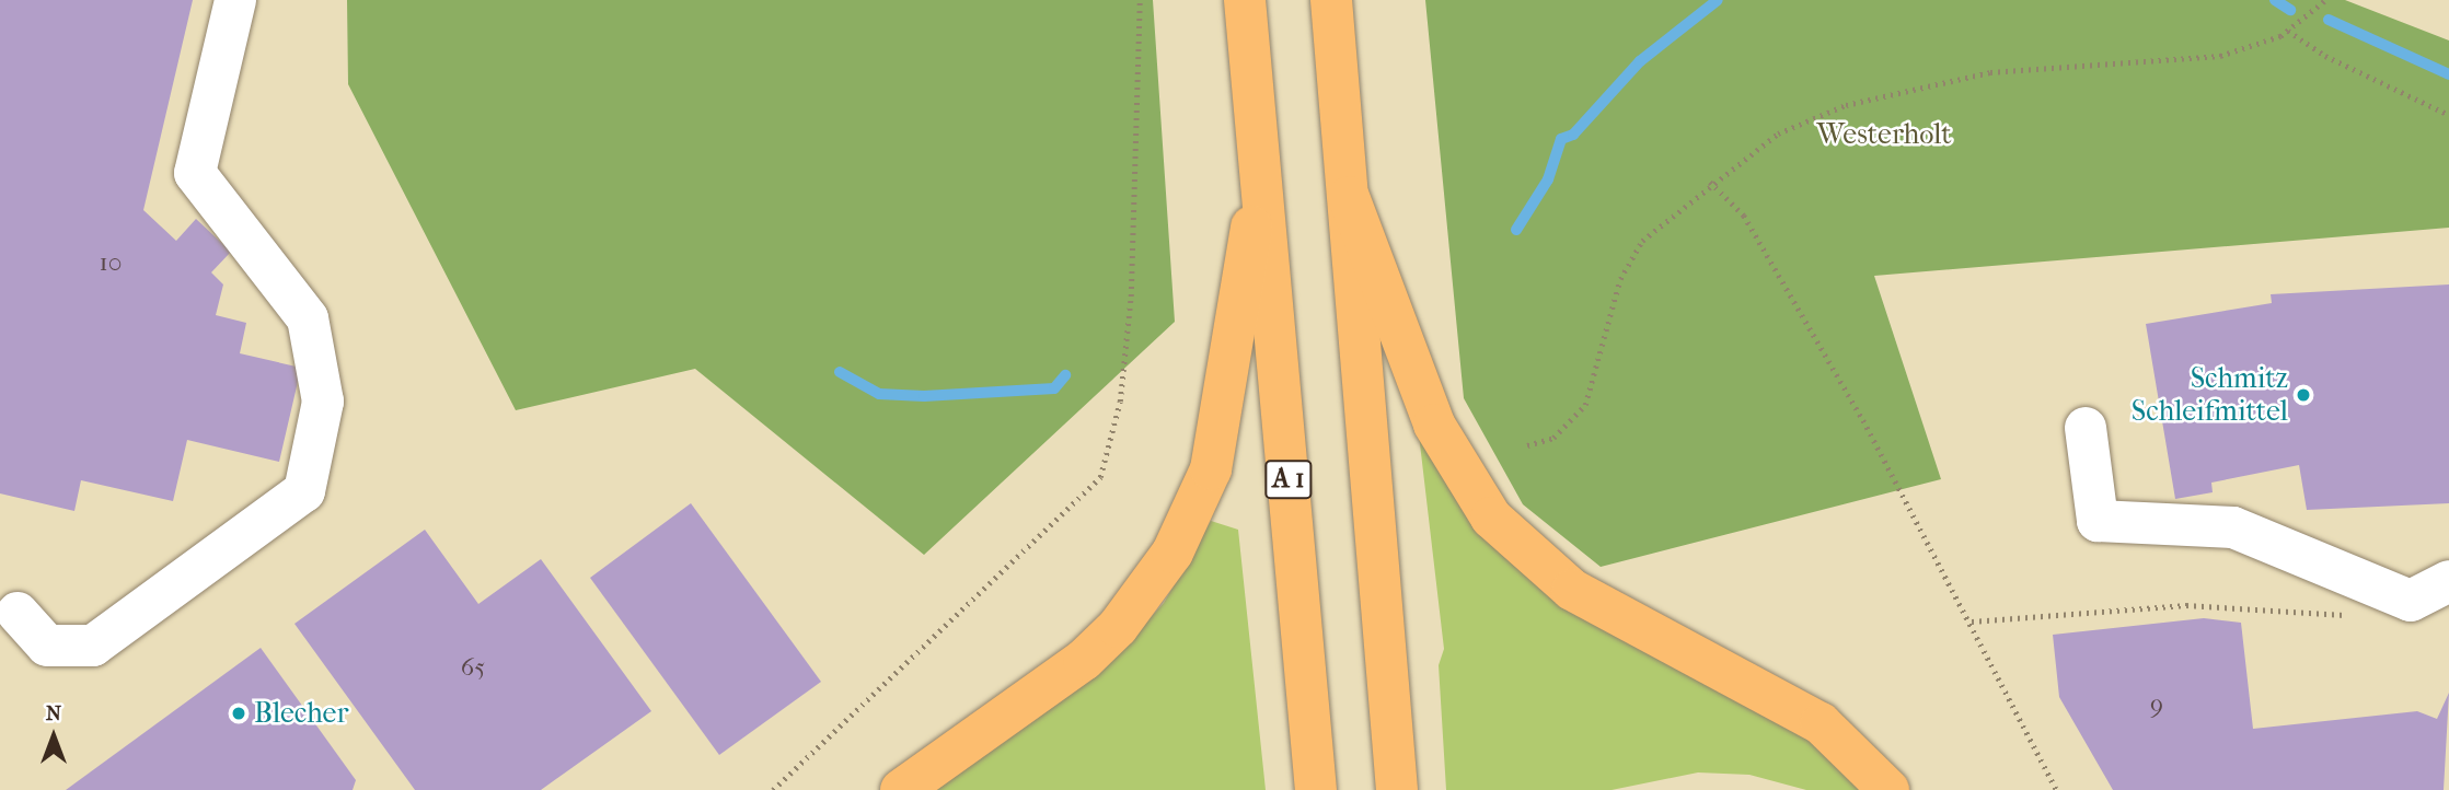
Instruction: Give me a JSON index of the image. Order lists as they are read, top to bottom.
{
  "streets": {
    "highway": ["A 1"]
  },
  "parks": ["Westerholt"],
  "places": ["Schmitz Schleifmittel", "Blecher"],
  "house_numbers": ["10", "65", "9"],
  "north": "top"
}
